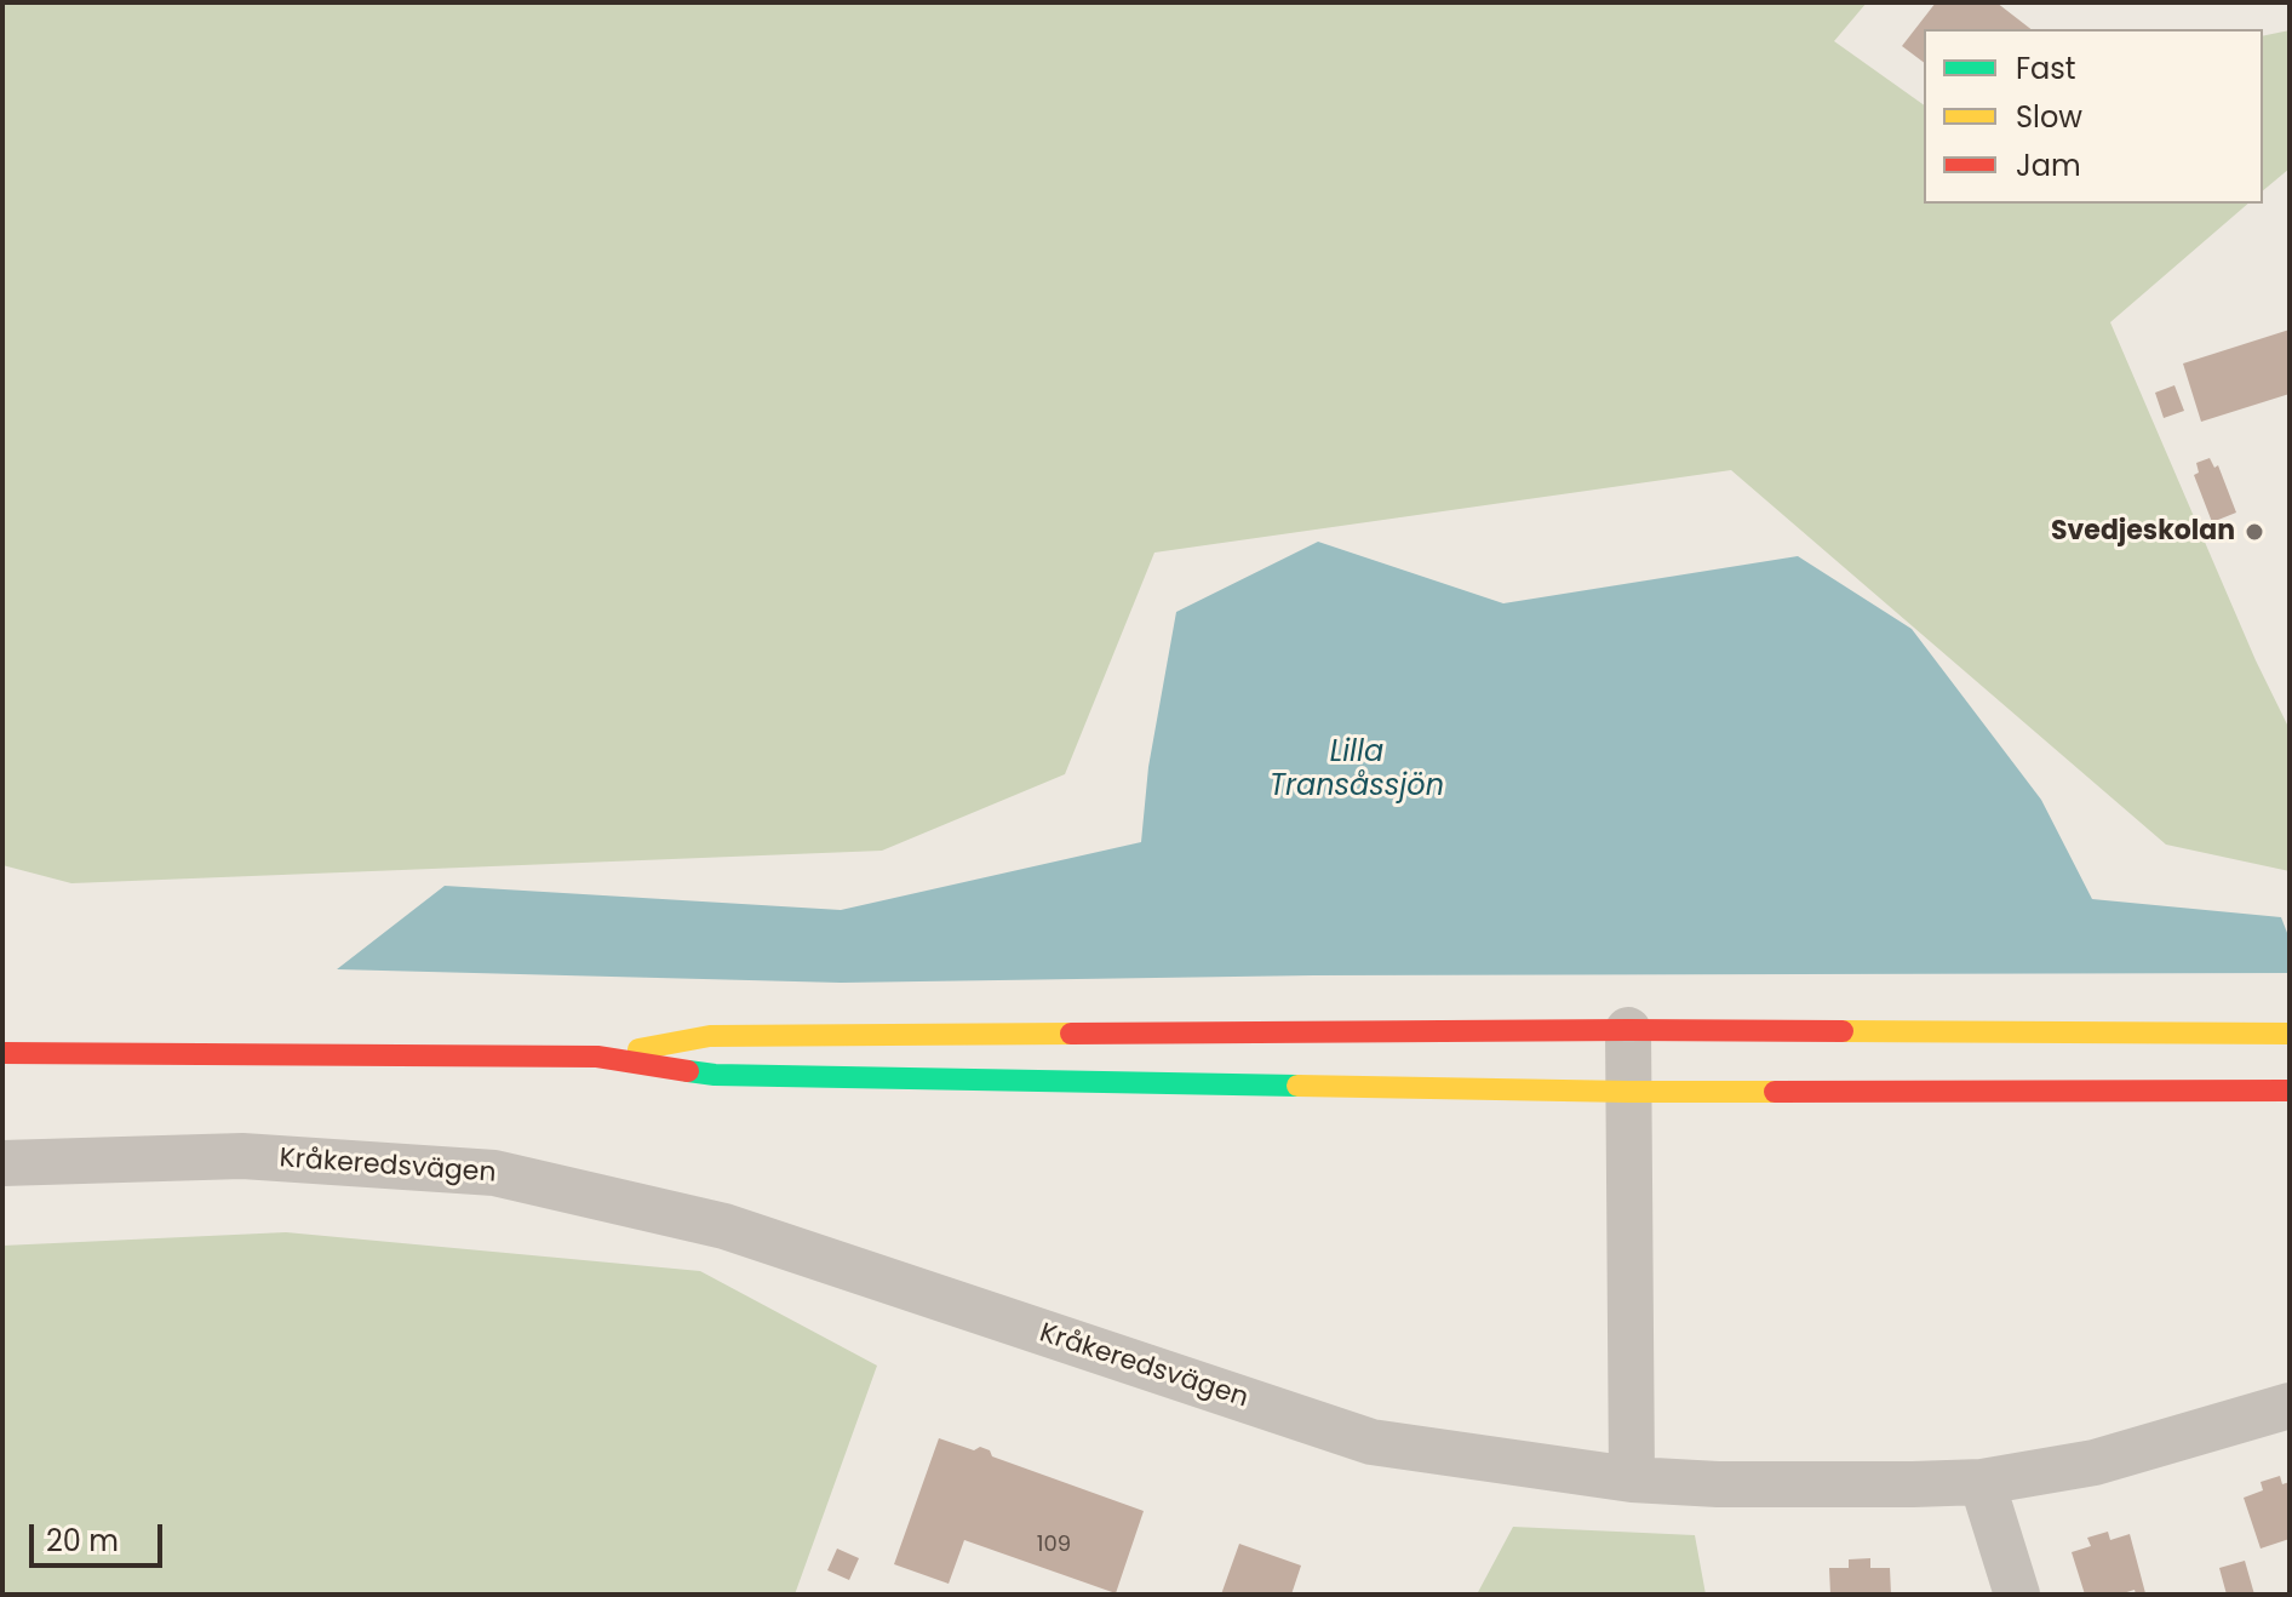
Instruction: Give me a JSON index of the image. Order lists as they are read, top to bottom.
{
  "streets": {
    "street": ["Kråkeredsvägen"]
  },
  "water": ["Lilla Transåssjön"],
  "places": ["Svedjeskolan"],
  "house_numbers": ["109"],
  "legend": ["Fast", "Slow", "Jam"],
  "scale_bar": "20 m"
}
